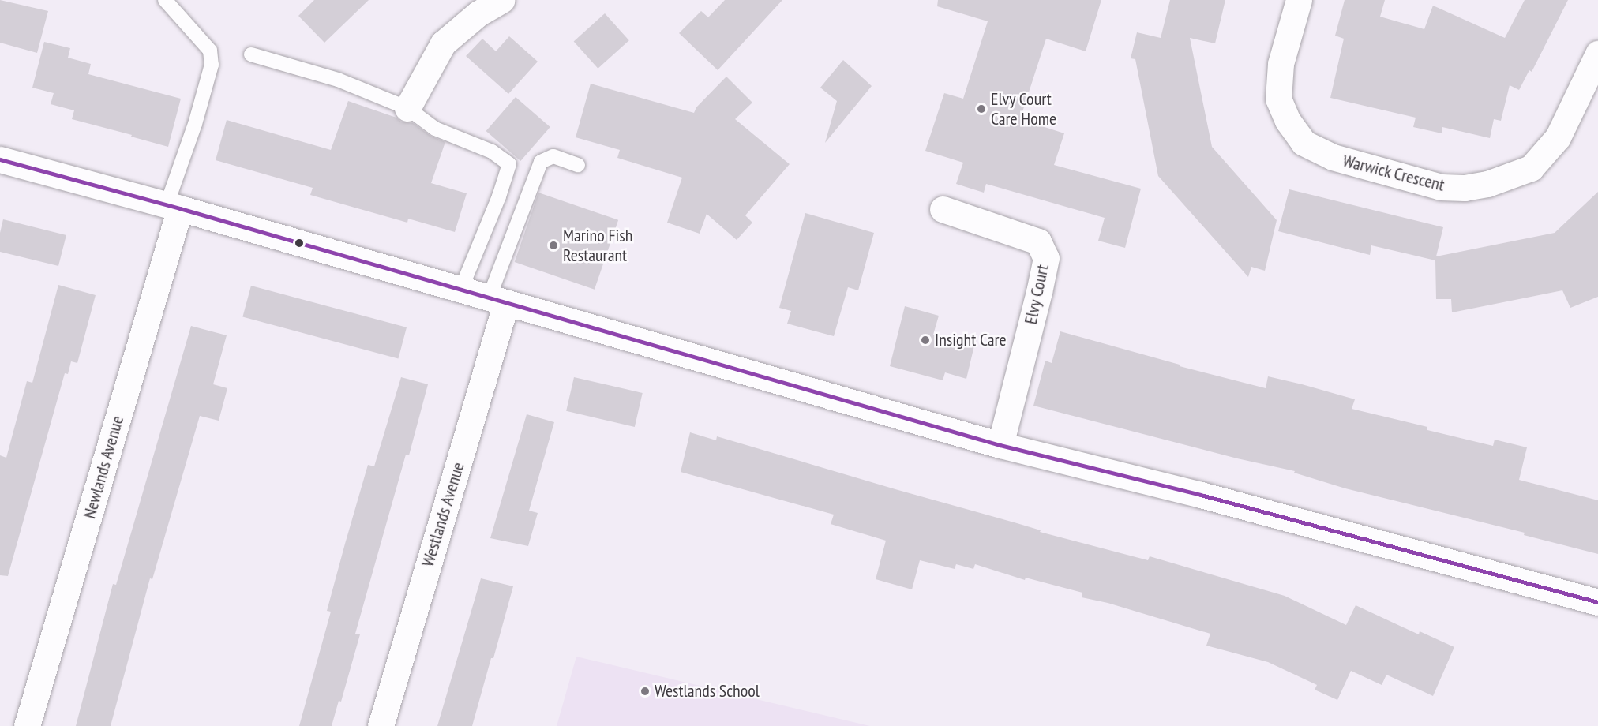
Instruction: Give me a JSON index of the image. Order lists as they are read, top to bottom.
{
  "streets": {
    "street": [
      "Warwick Crescent",
      "Elvy Court",
      "Newlands Avenue",
      "Westlands Avenue"
    ]
  },
  "places": [
    "Elvy Court Care Home",
    "Marino Fish Restaurant",
    "Insight Care",
    "Westlands School"
  ]
}
